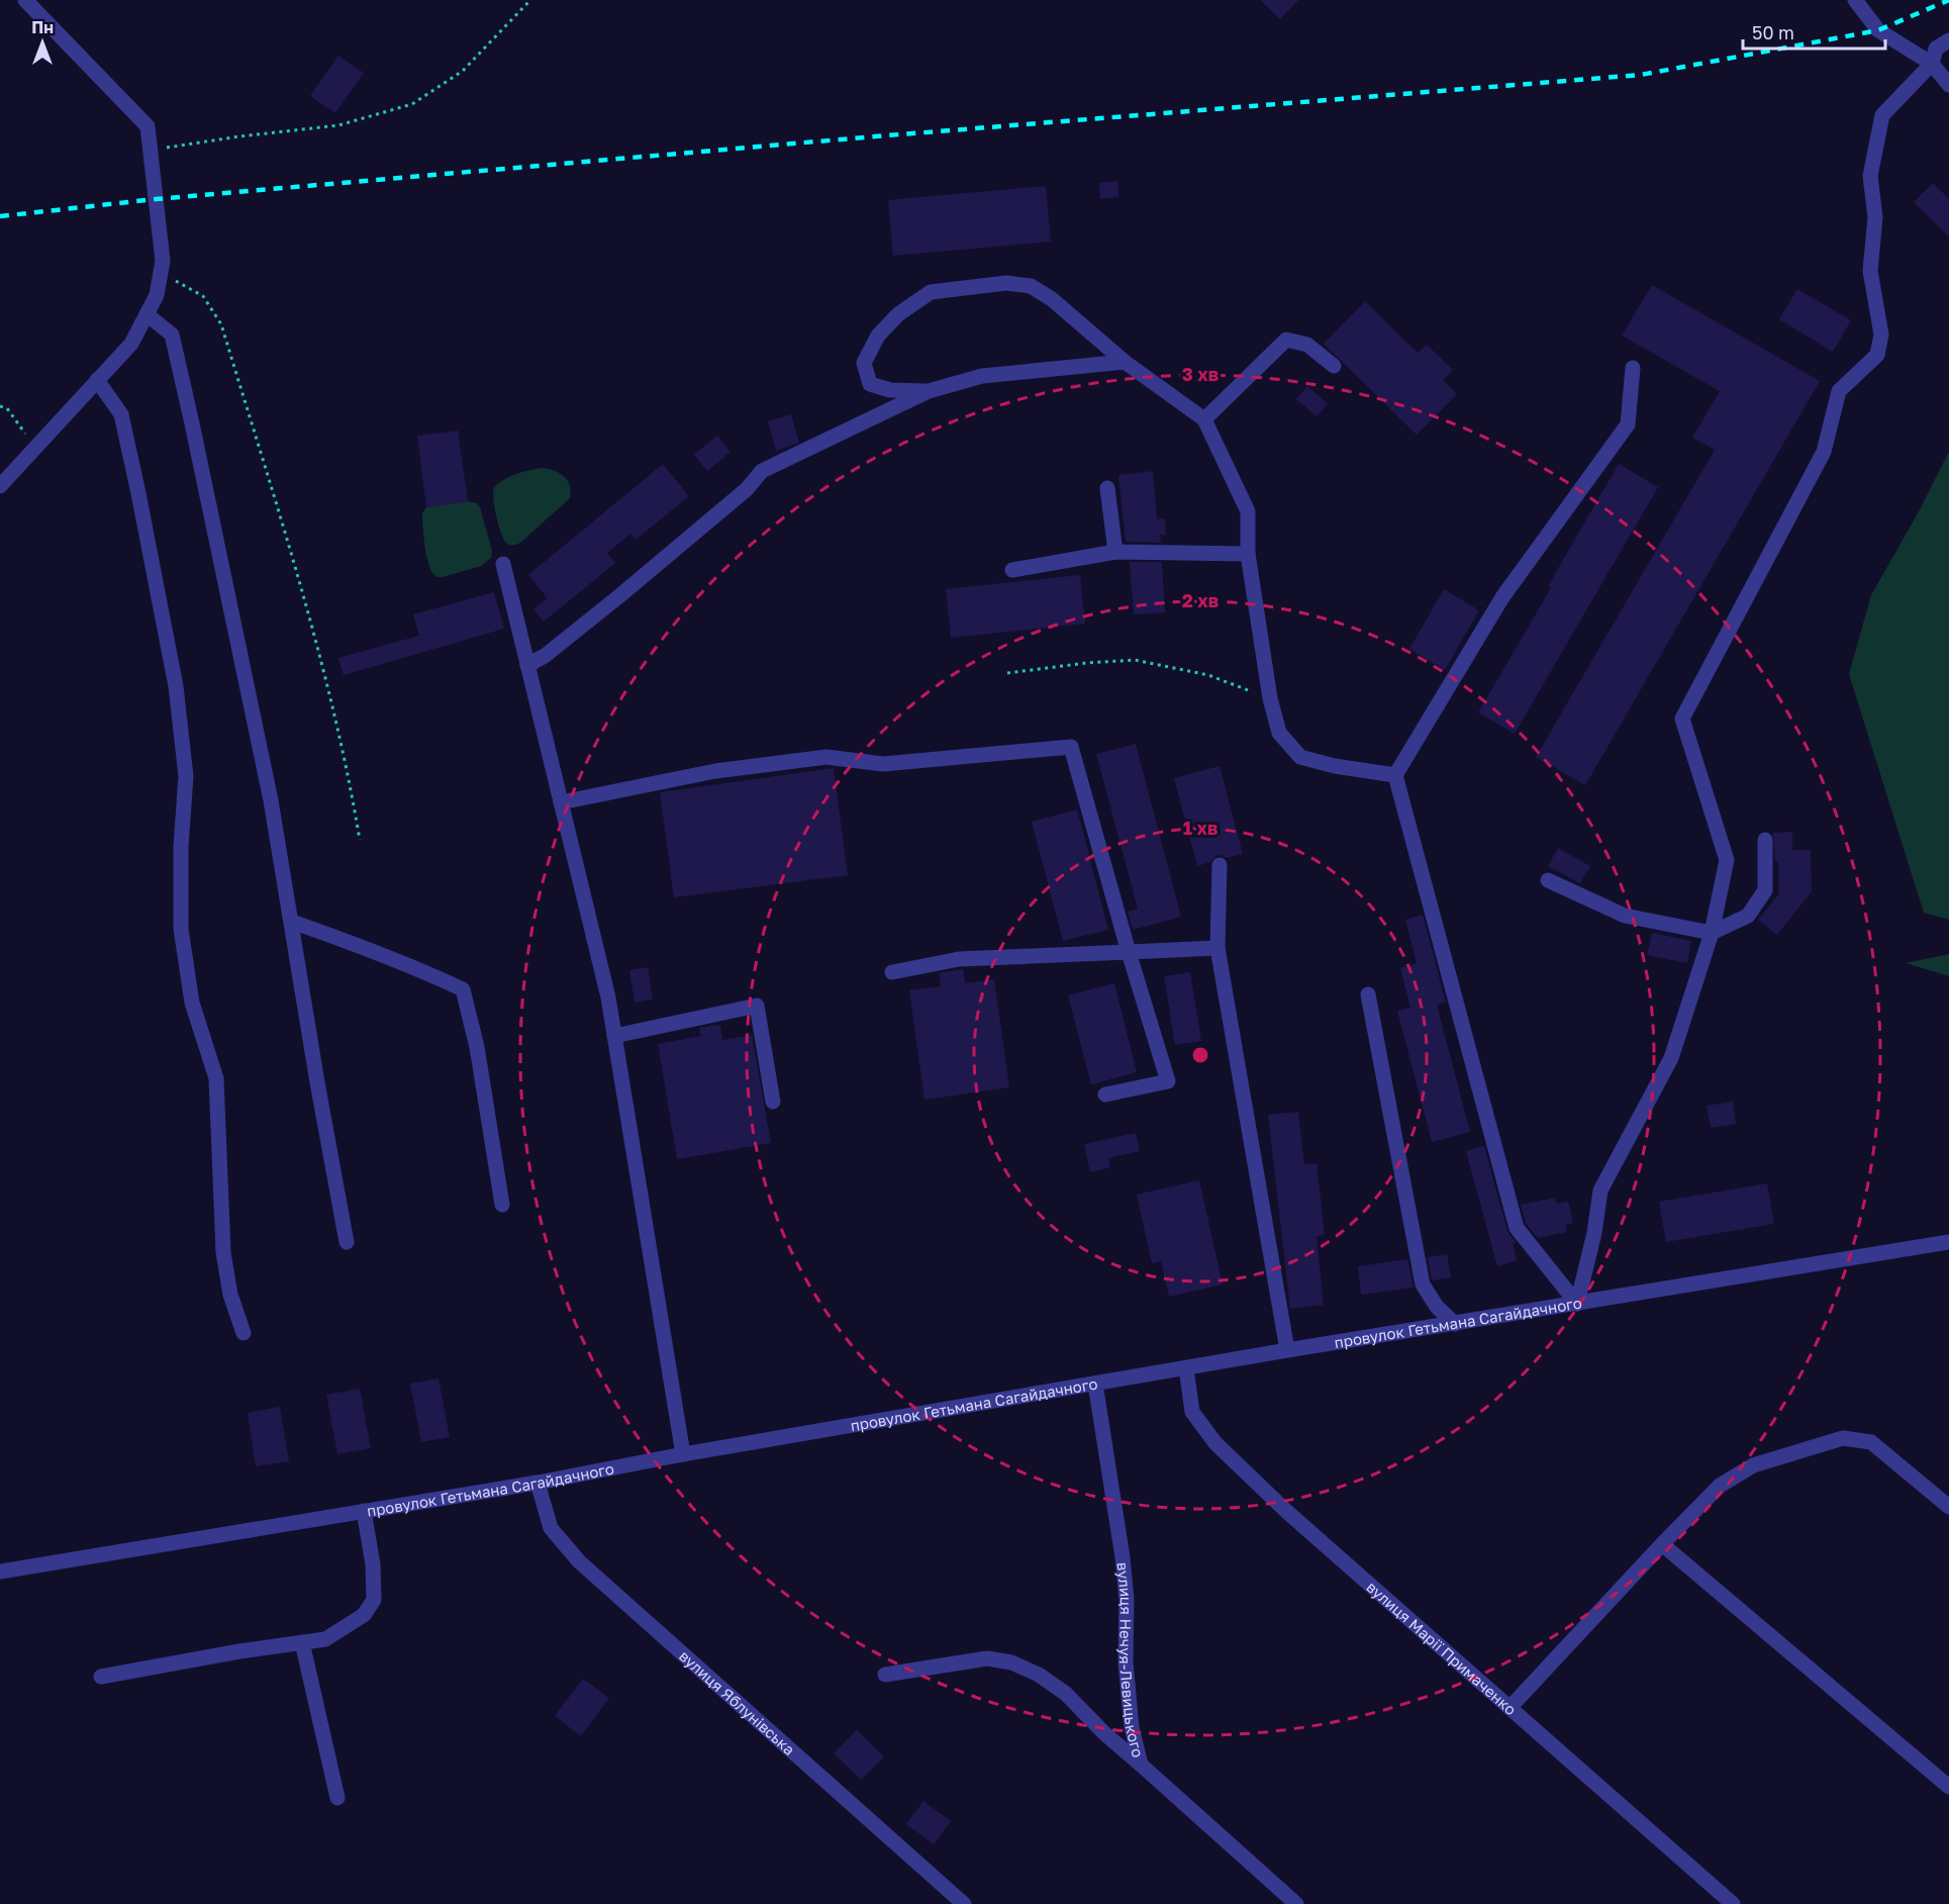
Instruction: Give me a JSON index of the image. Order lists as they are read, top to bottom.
{
  "streets": {
    "street": [
      "провулок Гетьмана Сагайдачного",
      "вулиця Марії Примаченко",
      "вулиця Нечуя-Левицького",
      "вулиця Яблунівська"
    ]
  },
  "crossings": [
    ["провулок Гетьмана Сагайдачного", "вулиця Марії Примаченко"],
    ["провулок Гетьмана Сагайдачного", "вулиця Нечуя-Левицького"],
    ["провулок Гетьмана Сагайдачного", "вулиця Яблунівська"]
  ],
  "scale_bar": "50 m",
  "north": "top",
  "rings": ["3 хв", "2 хв", "1 хв"]
}
